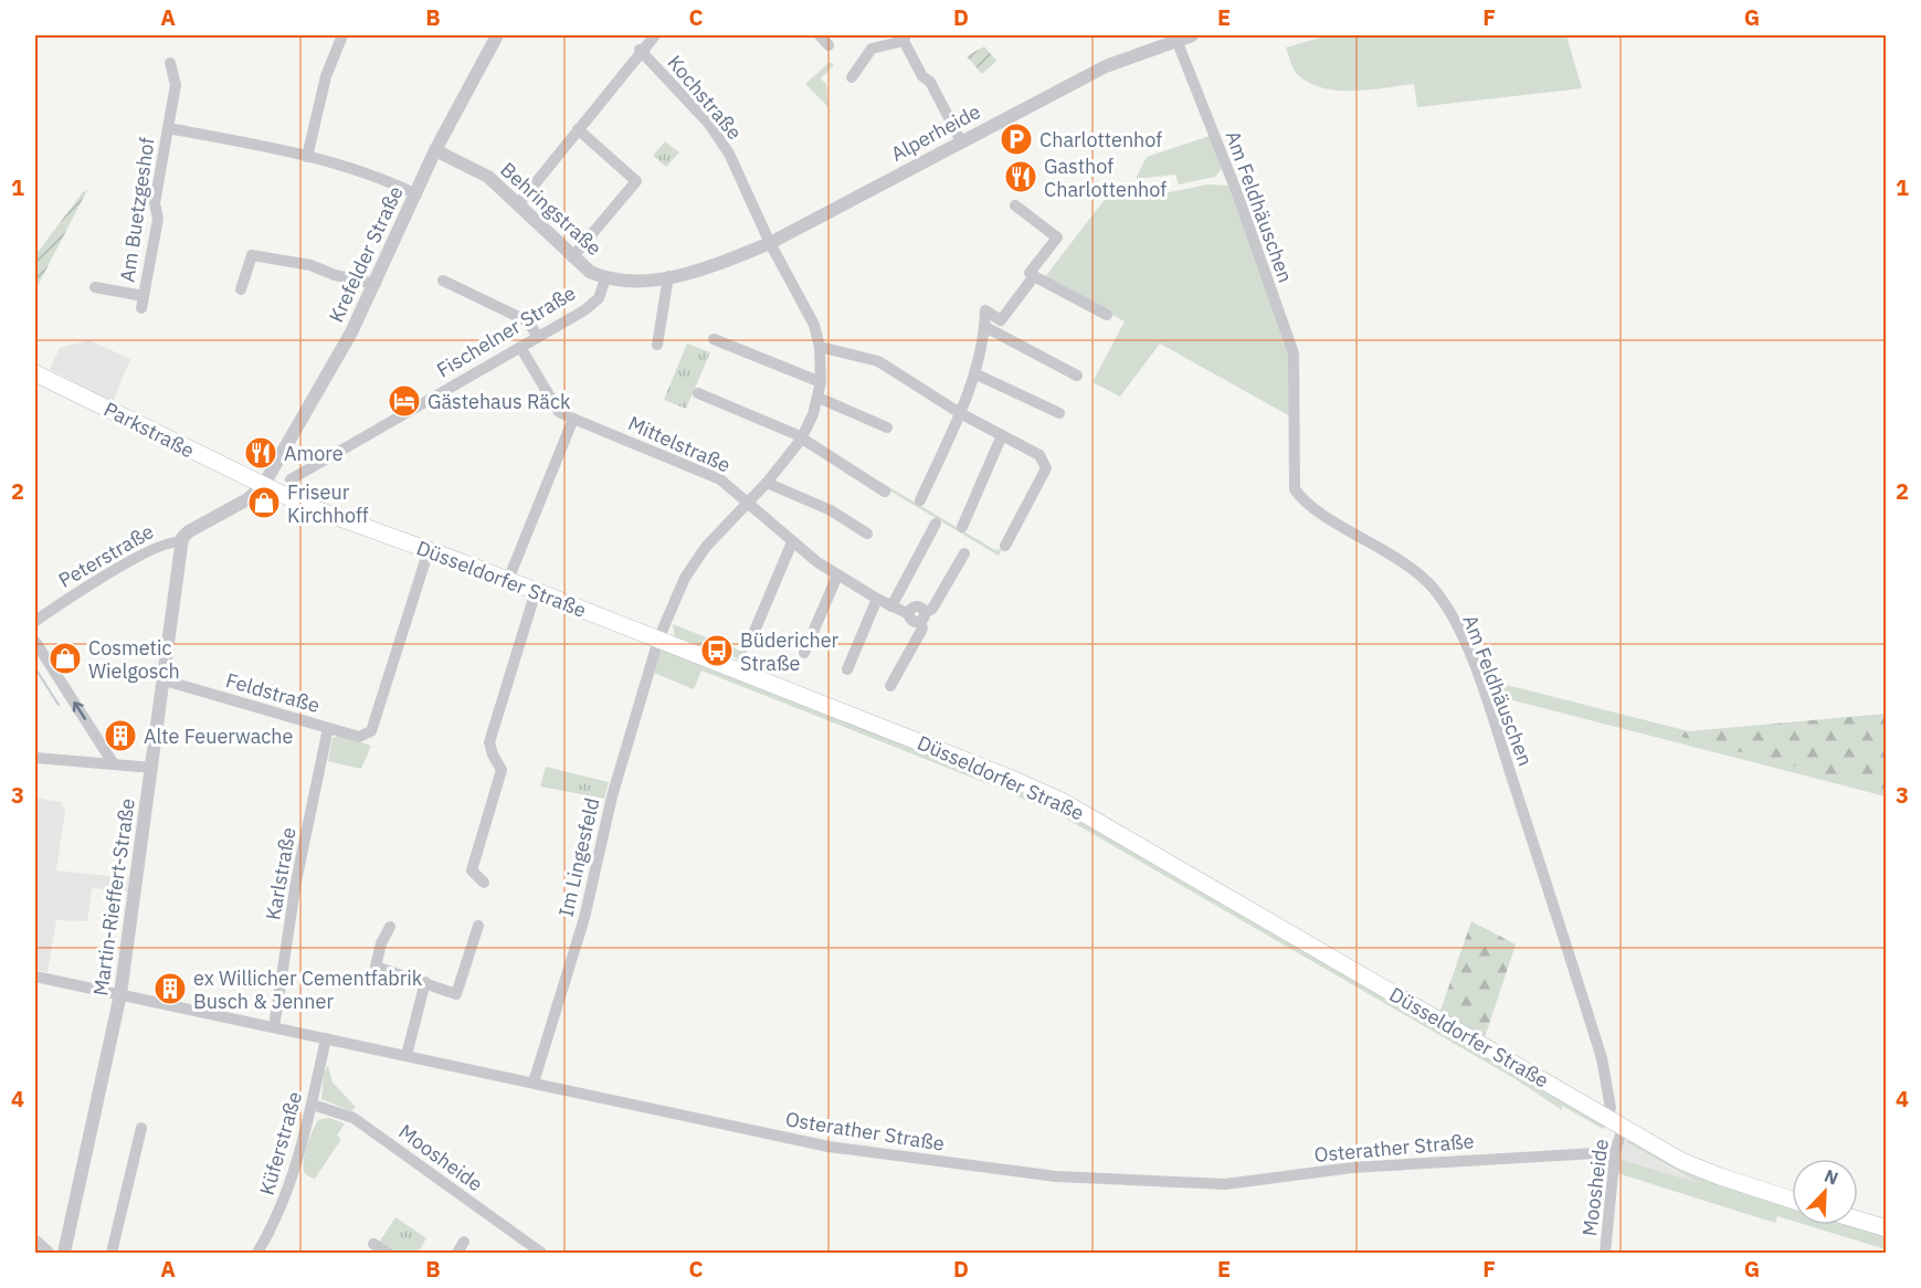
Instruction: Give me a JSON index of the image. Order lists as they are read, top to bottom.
{
  "streets": {
    "main road": ["Parkstraße", "Düsseldorfer Straße"],
    "street": [
      "Kochstraße",
      "Alperheide",
      "Am Feldhäuschen",
      "Behringstraße",
      "Am Buetzgeshof",
      "Krefelder Straße",
      "Fischelner Straße",
      "Mittelstraße",
      "Peterstraße",
      "Feldstraße",
      "Im Lingesfeld",
      "Karlstraße",
      "Martin-Rieffert-Straße",
      "Osterather Straße",
      "Küferstraße",
      "Moosheide"
    ]
  },
  "crossings": [
    ["Kochstraße", "Alperheide"],
    ["Alperheide", "Am Feldhäuschen"],
    ["Am Feldhäuschen", "Düsseldorfer Straße"],
    ["Behringstraße", "Krefelder Straße"],
    ["Behringstraße", "Fischelner Straße"],
    ["Am Buetzgeshof", "Krefelder Straße"],
    ["Krefelder Straße", "Parkstraße"],
    ["Krefelder Straße", "Peterstraße"],
    ["Krefelder Straße", "Düsseldorfer Straße"],
    ["Fischelner Straße", "Mittelstraße"],
    ["Parkstraße", "Peterstraße"],
    ["Parkstraße", "Düsseldorfer Straße"],
    ["Peterstraße", "Düsseldorfer Straße"],
    ["Peterstraße", "Martin-Rieffert-Straße"],
    ["Düsseldorfer Straße", "Feldstraße"],
    ["Düsseldorfer Straße", "Im Lingesfeld"],
    ["Düsseldorfer Straße", "Moosheide"],
    ["Feldstraße", "Karlstraße"],
    ["Feldstraße", "Martin-Rieffert-Straße"],
    ["Im Lingesfeld", "Osterather Straße"],
    ["Karlstraße", "Osterather Straße"],
    ["Martin-Rieffert-Straße", "Osterather Straße"],
    ["Osterather Straße", "Küferstraße"],
    ["Osterather Straße", "Moosheide"],
    ["Küferstraße", "Moosheide"]
  ],
  "places": {
    "parking": ["Charlottenhof"],
    "restaurant": ["Gasthof Charlottenhof", "Amore"],
    "hotel": ["Gästehaus Räck"],
    "shop": ["Friseur Kirchhoff", "Cosmetic Wielgosch"],
    "bus stop": ["Büdericher Straße"],
    "building": ["Alte Feuerwache", "ex Willicher Cementfabrik Busch & Jenner"]
  },
  "north": "top right",
  "grid": {
    "columns": [
      "A",
      "B",
      "C",
      "D",
      "E",
      "F",
      "G"
    ],
    "rows": [
      "1",
      "2",
      "3",
      "4"
    ]
  }
}
